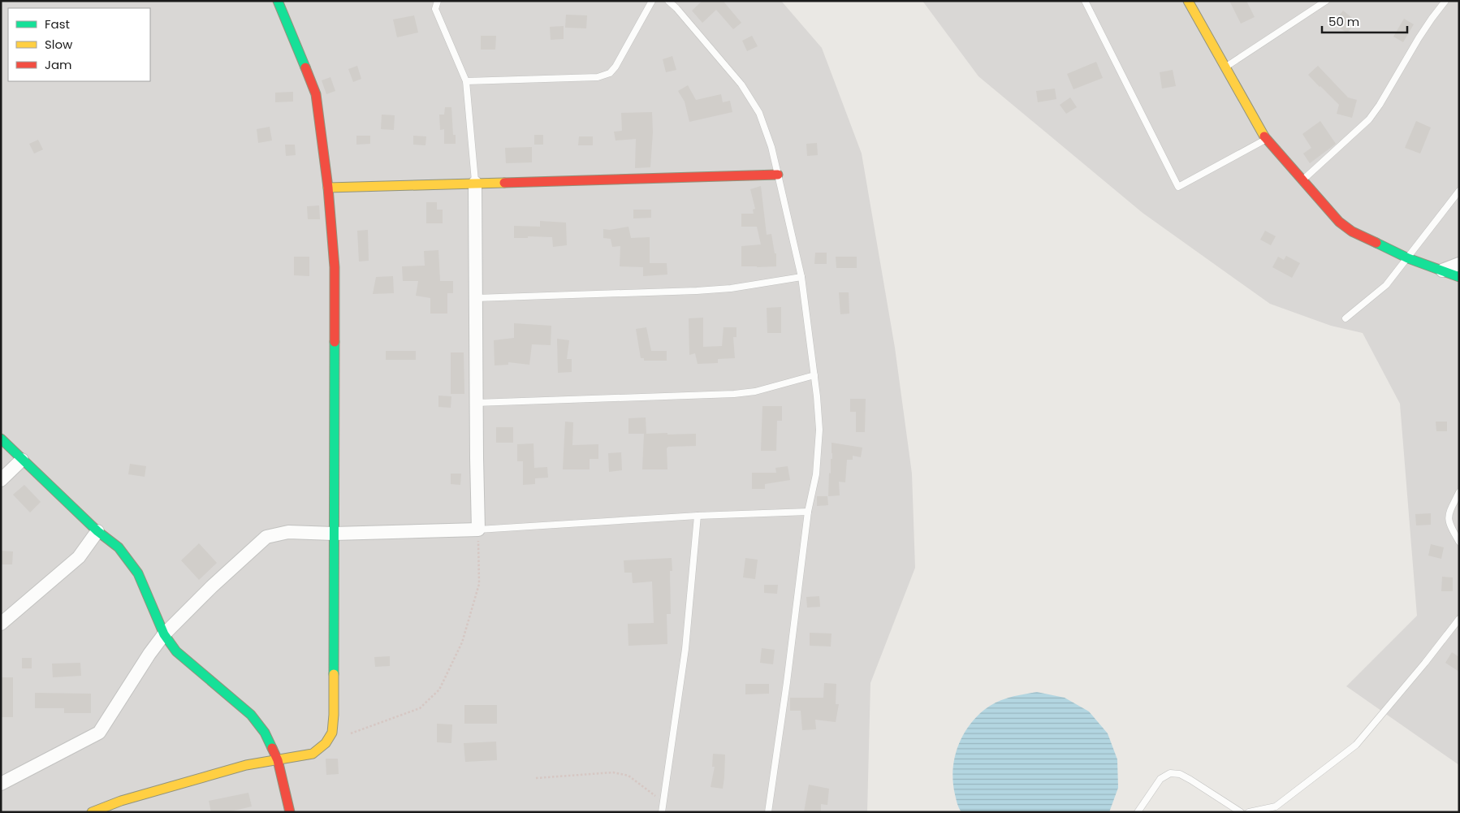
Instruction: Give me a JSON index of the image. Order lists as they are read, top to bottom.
{
  "legend": ["Fast", "Slow", "Jam"],
  "scale_bar": "50 m"
}
